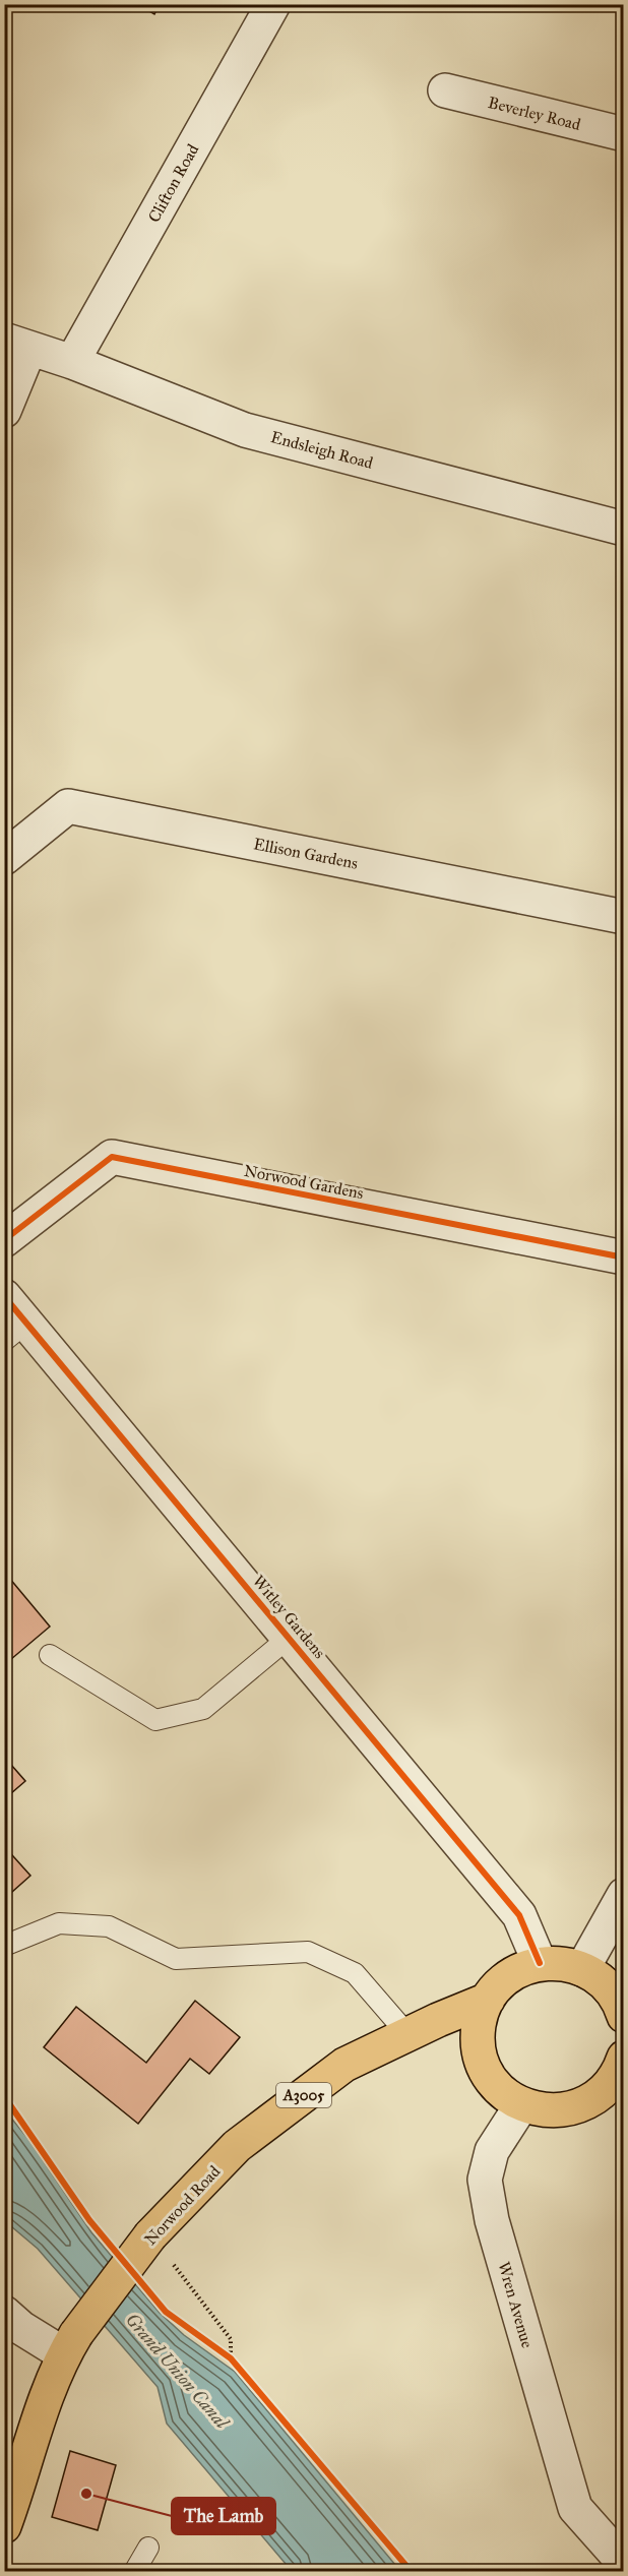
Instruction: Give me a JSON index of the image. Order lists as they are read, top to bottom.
{
  "streets": {
    "main road": ["A3005", "Norwood Road"],
    "street": [
      "Beverley Road",
      "Clifton Road",
      "Endsleigh Road",
      "Ellison Gardens",
      "Norwood Gardens",
      "Witley Gardens",
      "Wren Avenue"
    ]
  },
  "crossings": [
    ["Clifton Road", "Endsleigh Road"],
    ["Witley Gardens", "A3005"],
    ["A3005", "Norwood Road"],
    ["A3005", "Wren Avenue"]
  ],
  "water": ["Grand Union Canal"],
  "places": ["The Lamb"]
}
